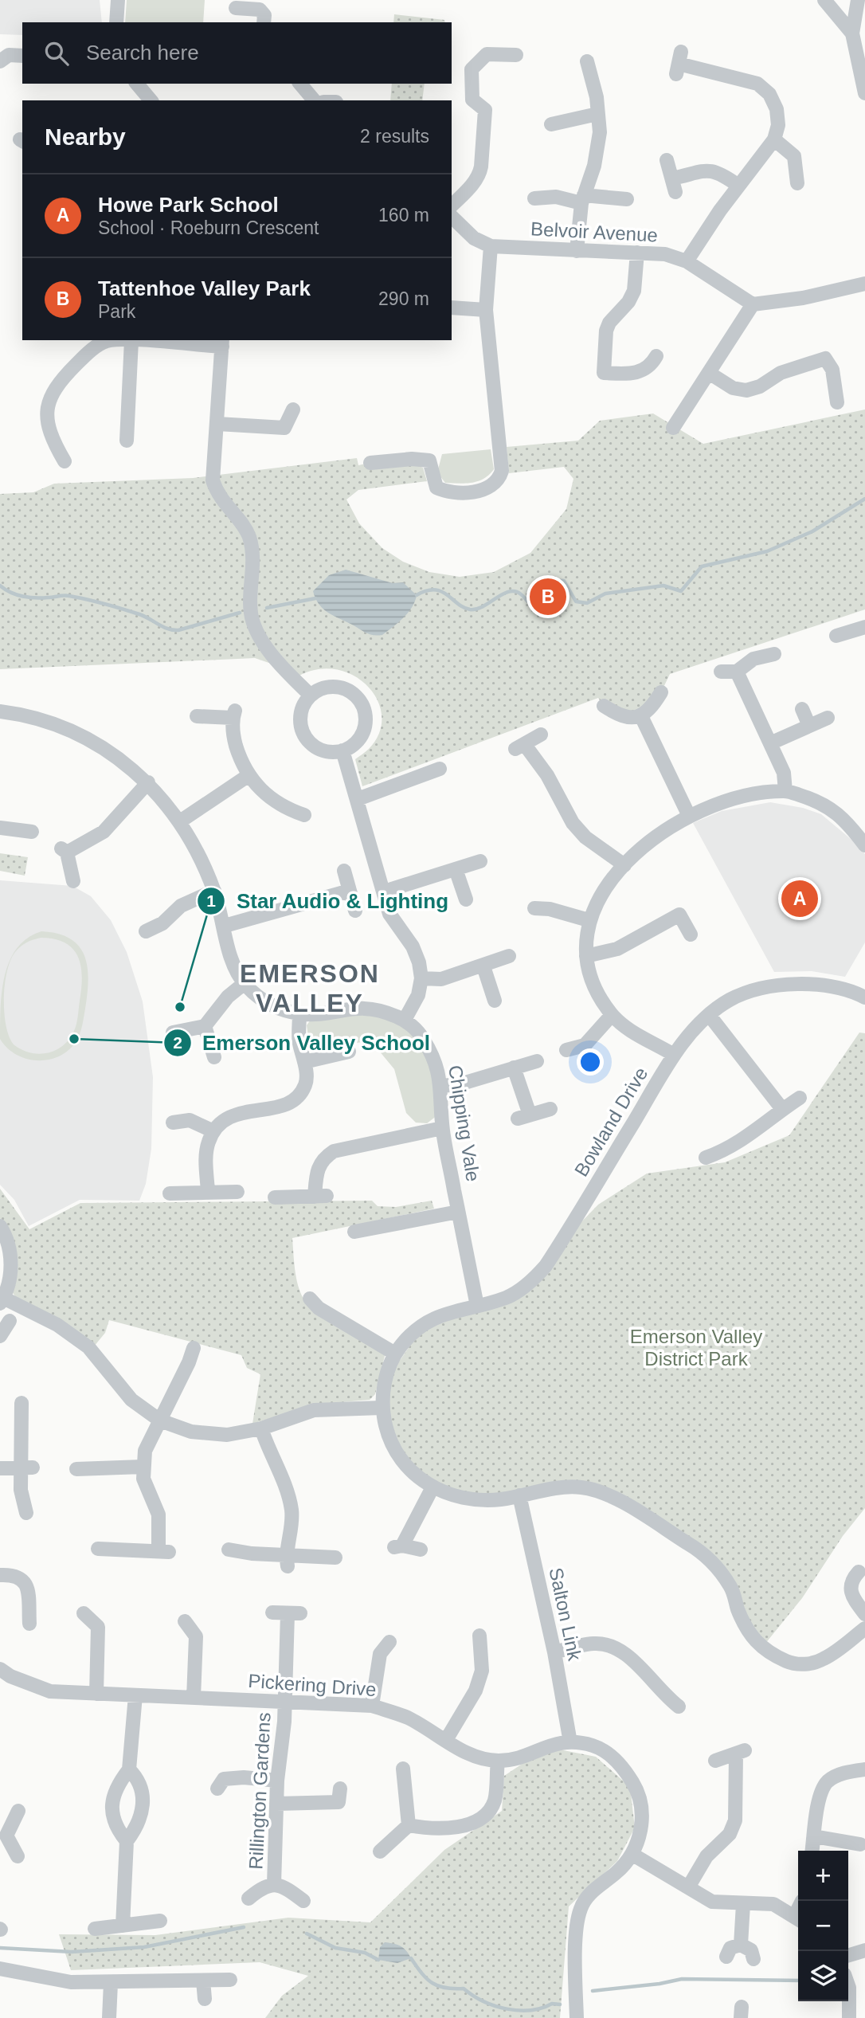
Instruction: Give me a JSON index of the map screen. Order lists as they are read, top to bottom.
{
  "streets": {
    "street": [
      "Belvoir Avenue",
      "Bowland Drive",
      "Chipping Vale",
      "Salton Link",
      "Pickering Drive",
      "Rillington Gardens"
    ]
  },
  "crossings": [
    ["Bowland Drive", "Chipping Vale"],
    ["Salton Link", "Pickering Drive"],
    ["Pickering Drive", "Rillington Gardens"]
  ],
  "districts": ["EMERSON VALLEY"],
  "parks": ["Emerson Valley District Park"],
  "places": ["Star Audio & Lighting", "Emerson Valley School"],
  "page": {
    "search": "Search here",
    "heading": ["Nearby", "2 results"],
    "list": [
      {
        "mark": "A",
        "name": "Howe Park School",
        "note": "School · Roeburn Crescent",
        "value": "160 m"
      },
      {
        "mark": "B",
        "name": "Tattenhoe Valley Park",
        "note": "Park",
        "value": "290 m"
      }
    ],
    "pins": ["B", "A"],
    "map_buttons": ["+", "−"]
  }
}
